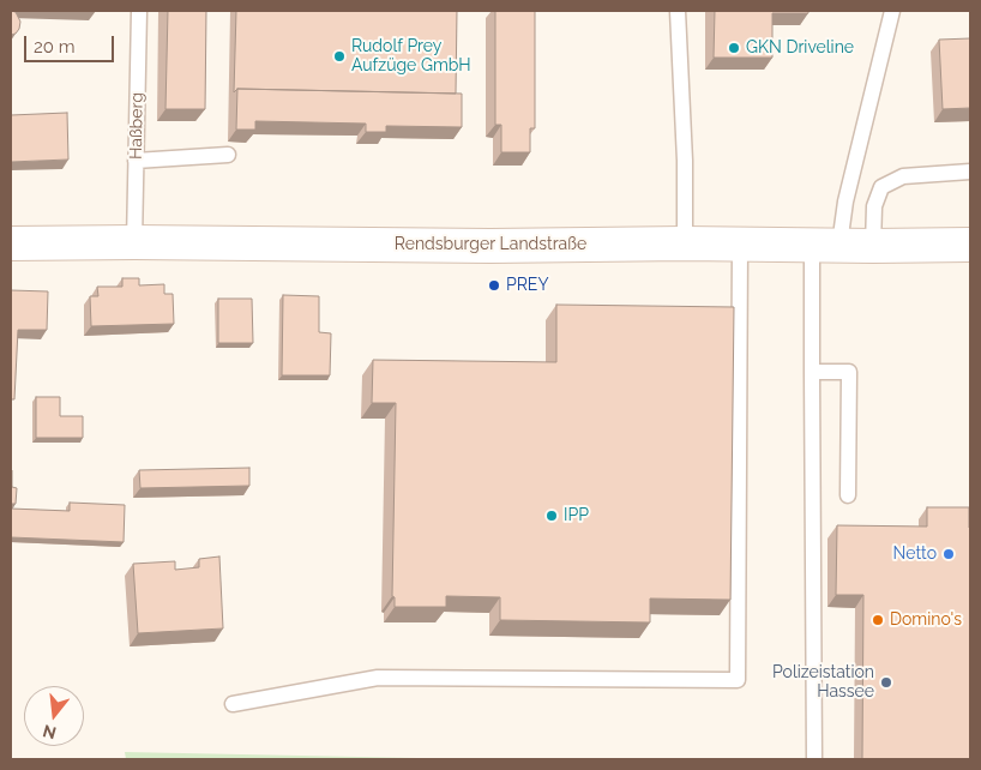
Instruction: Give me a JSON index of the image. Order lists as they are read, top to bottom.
{
  "streets": {
    "street": ["Rendsburger Landstraße"],
    "lane": ["Haßberg"]
  },
  "crossings": [
    ["Haßberg", "Rendsburger Landstraße"]
  ],
  "places": [
    "GKN Driveline",
    "Rudolf Prey Aufzüge GmbH",
    "PREY",
    "IPP",
    "Netto",
    "Domino's",
    "Polizeistation Hassee"
  ],
  "scale_bar": "20 m",
  "north": "bottom"
}
